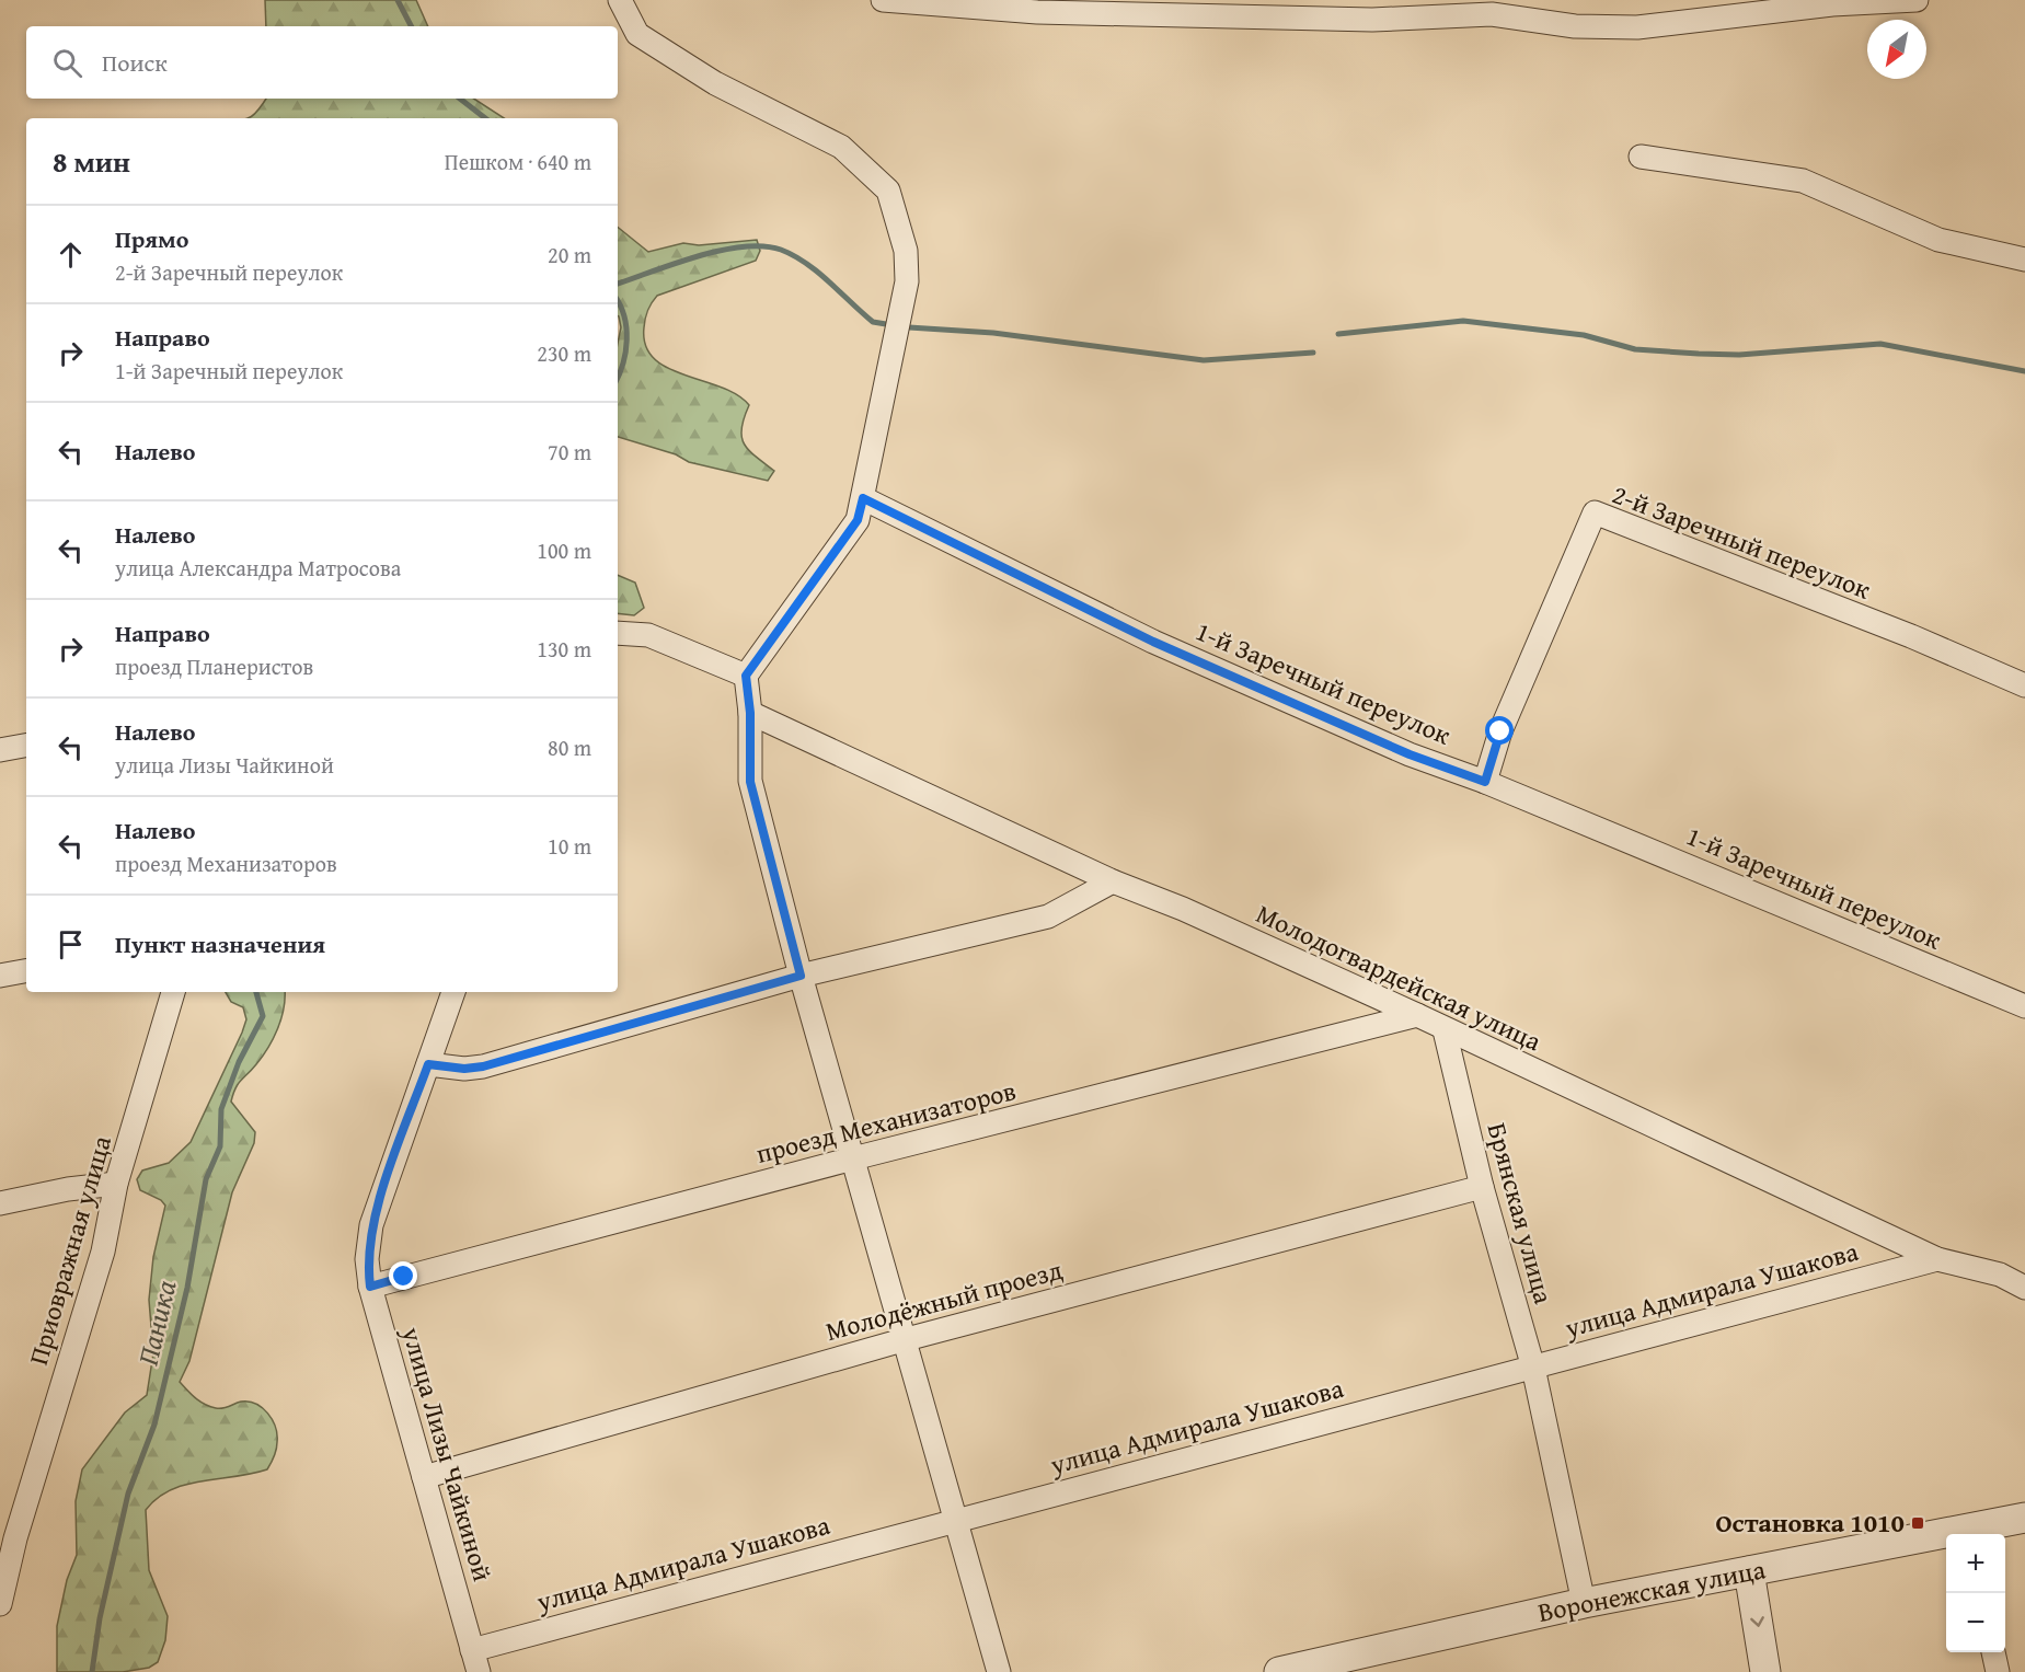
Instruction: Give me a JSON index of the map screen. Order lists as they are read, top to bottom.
{
  "streets": {
    "street": [
      "2-й Заречный переулок",
      "1-й Заречный переулок",
      "Молодогвардейская улица",
      "проезд Механизаторов",
      "Брянская улица",
      "Приовражная улица",
      "улица Адмирала Ушакова",
      "Молодёжный проезд",
      "улица Лизы Чайкиной",
      "Воронежская улица"
    ]
  },
  "crossings": [
    ["2-й Заречный переулок", "1-й Заречный переулок"],
    ["Молодогвардейская улица", "проезд Механизаторов"],
    ["Молодогвардейская улица", "Брянская улица"],
    ["Молодогвардейская улица", "улица Адмирала Ушакова"],
    ["проезд Механизаторов", "улица Лизы Чайкиной"],
    ["Брянская улица", "улица Адмирала Ушакова"],
    ["Брянская улица", "Молодёжный проезд"],
    ["Брянская улица", "Воронежская улица"],
    ["улица Адмирала Ушакова", "улица Лизы Чайкиной"],
    ["Молодёжный проезд", "улица Лизы Чайкиной"]
  ],
  "water": ["Паника"],
  "places": {
    "transit": ["Остановка 1010"]
  },
  "north": "bottom left",
  "page": {
    "search": "Поиск",
    "heading": ["8 мин", "Пешком · 640 m"],
    "list": [
      ["Прямо", "2-й Заречный переулок", "20 m"],
      ["Направо", "1-й Заречный переулок", "230 m"],
      ["Налево", "70 m"],
      ["Налево", "улица Александра Матросова", "100 m"],
      ["Направо", "проезд Планеристов", "130 m"],
      ["Налево", "улица Лизы Чайкиной", "80 m"],
      ["Налево", "проезд Механизаторов", "10 m"],
      "Пункт назначения"
    ],
    "map_buttons": ["+", "−"]
  }
}
